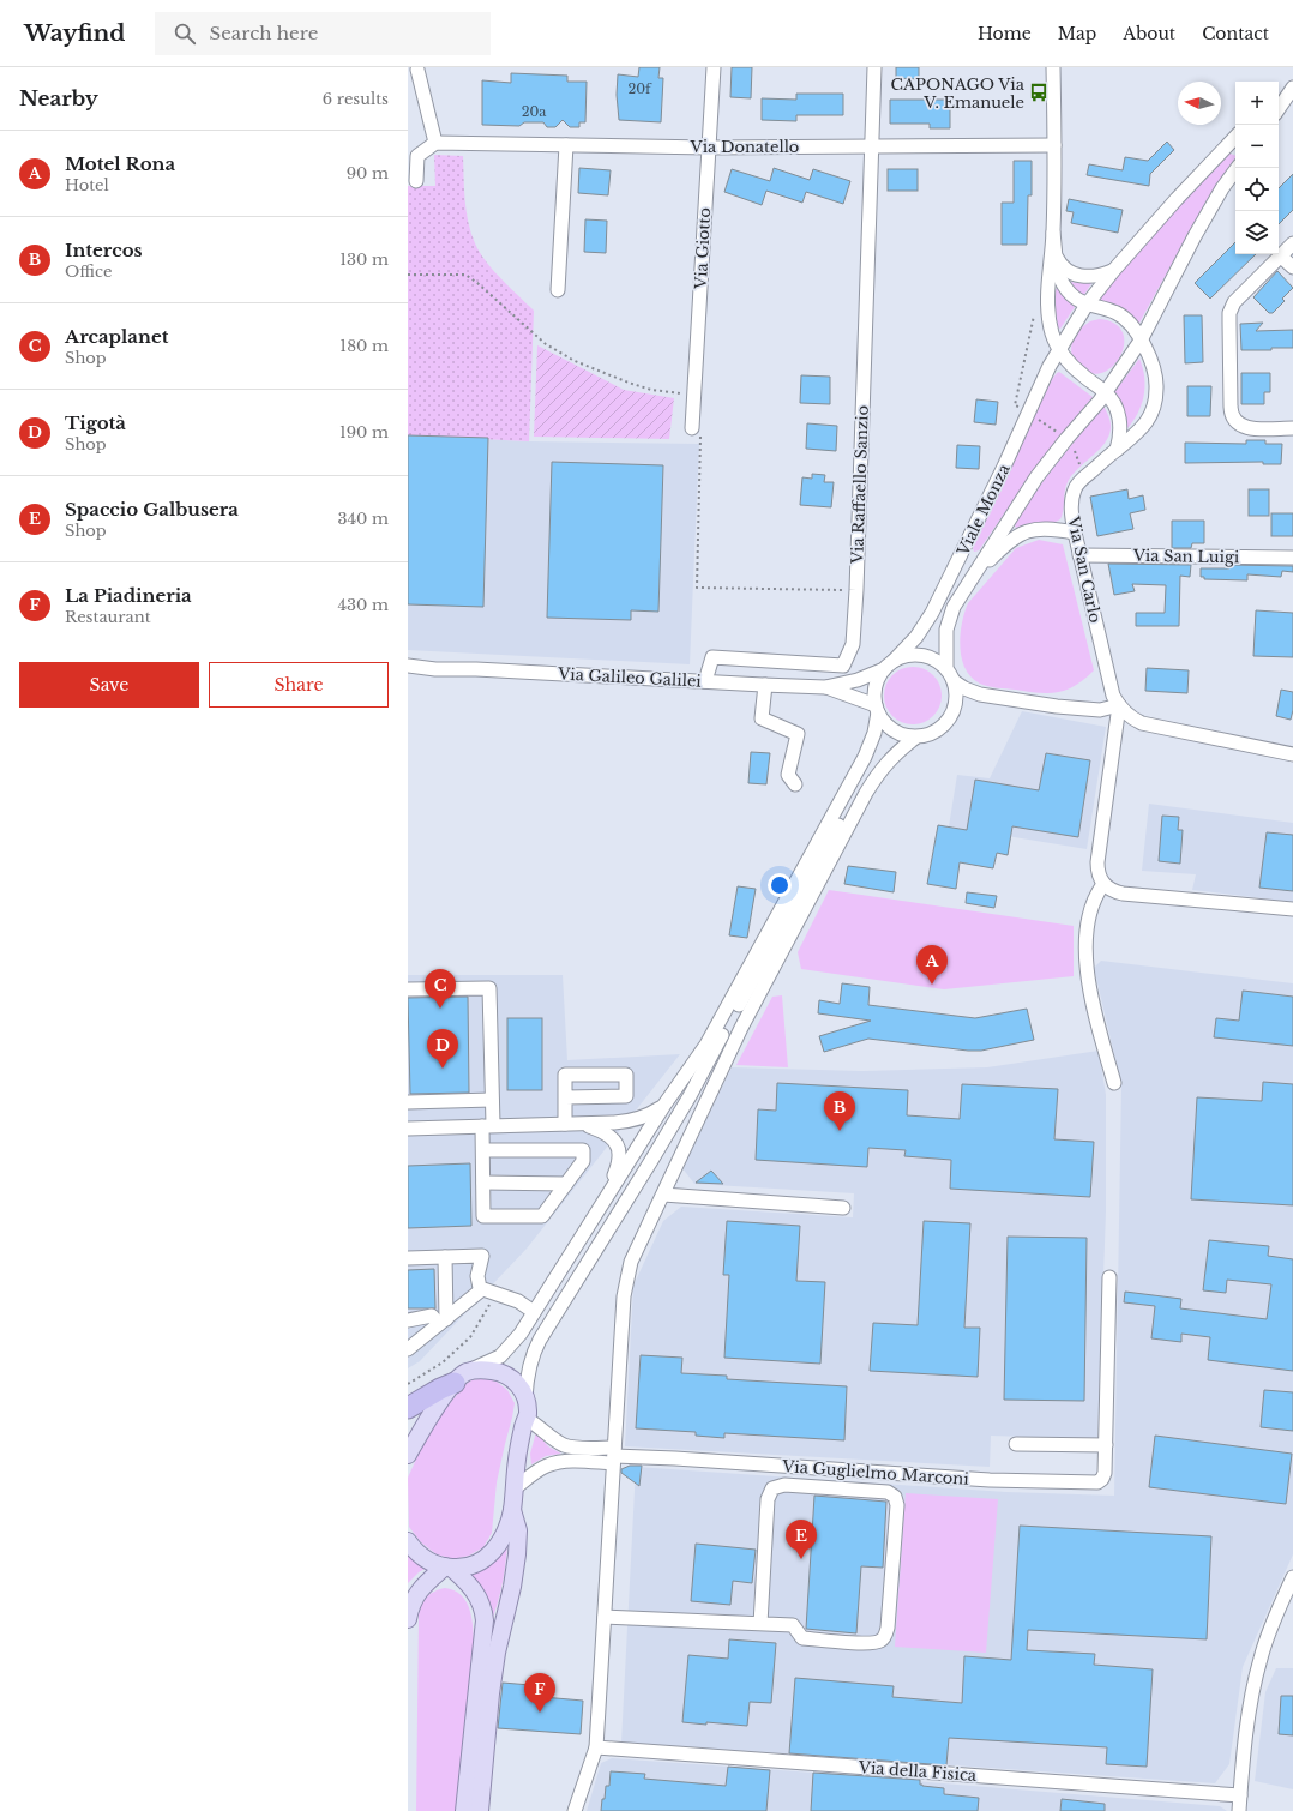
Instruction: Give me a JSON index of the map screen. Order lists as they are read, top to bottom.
{
  "streets": {
    "street": [
      "Via Donatello",
      "Via Giotto",
      "Via Raffaello Sanzio",
      "Viale Monza",
      "Via San Luigi",
      "Via San Carlo",
      "Via Galileo Galilei",
      "Via Guglielmo Marconi",
      "Via della Fisica"
    ]
  },
  "crossings": [
    ["Via Donatello", "Via Giotto"],
    ["Via Donatello", "Via Raffaello Sanzio"],
    ["Via Raffaello Sanzio", "Via Galileo Galilei"],
    ["Viale Monza", "Via San Carlo"],
    ["Viale Monza", "Via Galileo Galilei"],
    ["Via San Luigi", "Via San Carlo"]
  ],
  "places": {
    "bus stop": ["CAPONAGO Via V. Emanuele"]
  },
  "house_numbers": ["20f", "20a"],
  "north": "left",
  "page": {
    "header": "Wayfind",
    "search": "Search here",
    "nav": [
      "Home",
      "Map",
      "About",
      "Contact"
    ],
    "heading": ["Nearby", "6 results"],
    "map_buttons": ["+", "−"],
    "list": [
      {
        "mark": "A",
        "name": "Motel Rona",
        "note": "Hotel",
        "value": "90 m"
      },
      {
        "mark": "B",
        "name": "Intercos",
        "note": "Office",
        "value": "130 m"
      },
      {
        "mark": "C",
        "name": "Arcaplanet",
        "note": "Shop",
        "value": "180 m"
      },
      {
        "mark": "D",
        "name": "Tigotà",
        "note": "Shop",
        "value": "190 m"
      },
      {
        "mark": "E",
        "name": "Spaccio Galbusera",
        "note": "Shop",
        "value": "340 m"
      },
      {
        "mark": "F",
        "name": "La Piadineria",
        "note": "Restaurant",
        "value": "430 m"
      }
    ],
    "buttons": ["Save", "Share"],
    "pins": [
      "A",
      "C",
      "D",
      "B",
      "E",
      "F"
    ]
  }
}
